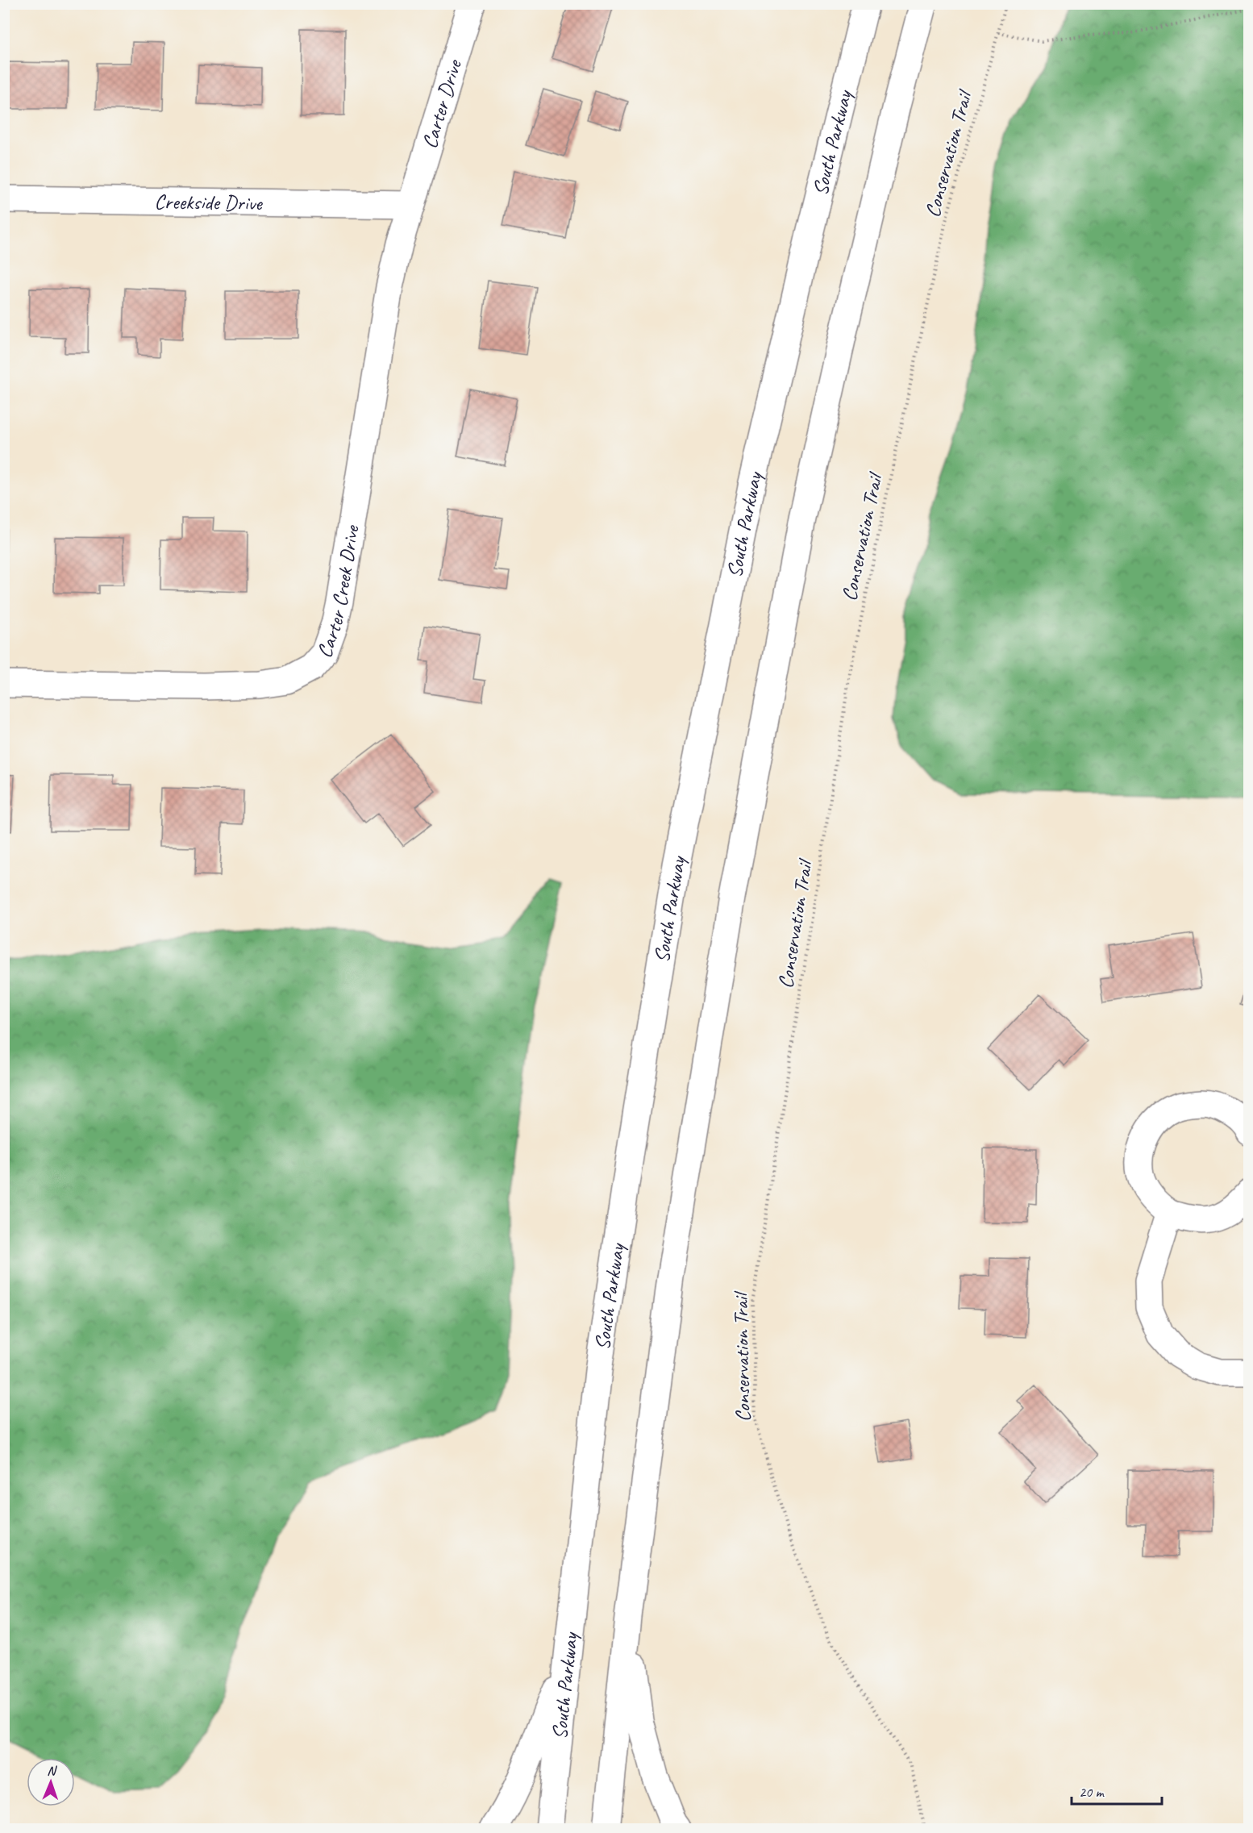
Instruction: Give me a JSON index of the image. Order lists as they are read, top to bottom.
{
  "streets": {
    "main road": [
      "Carter Drive",
      "South Parkway",
      "Creekside Drive",
      "Carter Creek Drive"
    ],
    "path": ["Conservation Trail"]
  },
  "crossings": [
    ["Carter Drive", "Creekside Drive"],
    ["Carter Drive", "Carter Creek Drive"],
    ["Creekside Drive", "Carter Creek Drive"]
  ],
  "scale_bar": "20 m",
  "north": "top"
}
